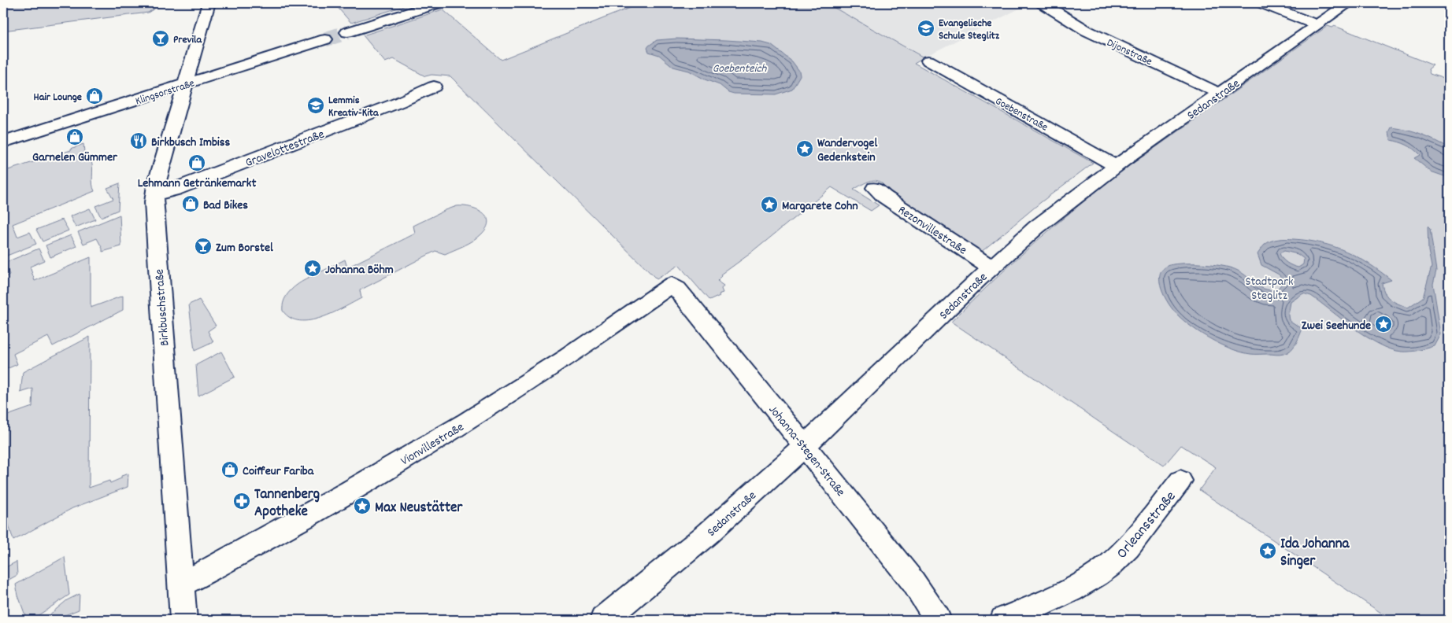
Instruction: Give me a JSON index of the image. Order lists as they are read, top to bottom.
{
  "streets": {
    "street": [
      "Dijonstraße",
      "Klingsorstraße",
      "Sedanstraße",
      "Goebenstraße",
      "Gravelottestraße",
      "Rezonvillestraße",
      "Birkbuschstraße",
      "Vionvillestraße",
      "Johanna-Stegen-Straße",
      "Orleansstraße"
    ]
  },
  "crossings": [
    ["Dijonstraße", "Sedanstraße"],
    ["Klingsorstraße", "Birkbuschstraße"],
    ["Sedanstraße", "Goebenstraße"],
    ["Sedanstraße", "Rezonvillestraße"],
    ["Sedanstraße", "Johanna-Stegen-Straße"],
    ["Gravelottestraße", "Birkbuschstraße"],
    ["Birkbuschstraße", "Vionvillestraße"],
    ["Vionvillestraße", "Johanna-Stegen-Straße"]
  ],
  "water": ["Goebenteich"],
  "parks": ["Stadtpark Steglitz"],
  "places": {
    "school or university": ["Evangelische Schule Steglitz", "Lemmis Kreativ-Kita"],
    "bar": ["Previla", "Zum Borstel"],
    "shop": [
      "Hair Lounge",
      "Garnelen Gümmer",
      "Lehmann Getränkemarkt",
      "Bad Bikes",
      "Coiffeur Fariba"
    ],
    "restaurant": ["Birkbusch Imbiss"],
    "place": [
      "Wandervogel Gedenkstein",
      "Margarete Cohn",
      "Johanna Böhm",
      "Zwei Seehunde",
      "Max Neustätter",
      "Ida Johanna Singer"
    ],
    "pharmacy": ["Tannenberg Apotheke"]
  }
}
